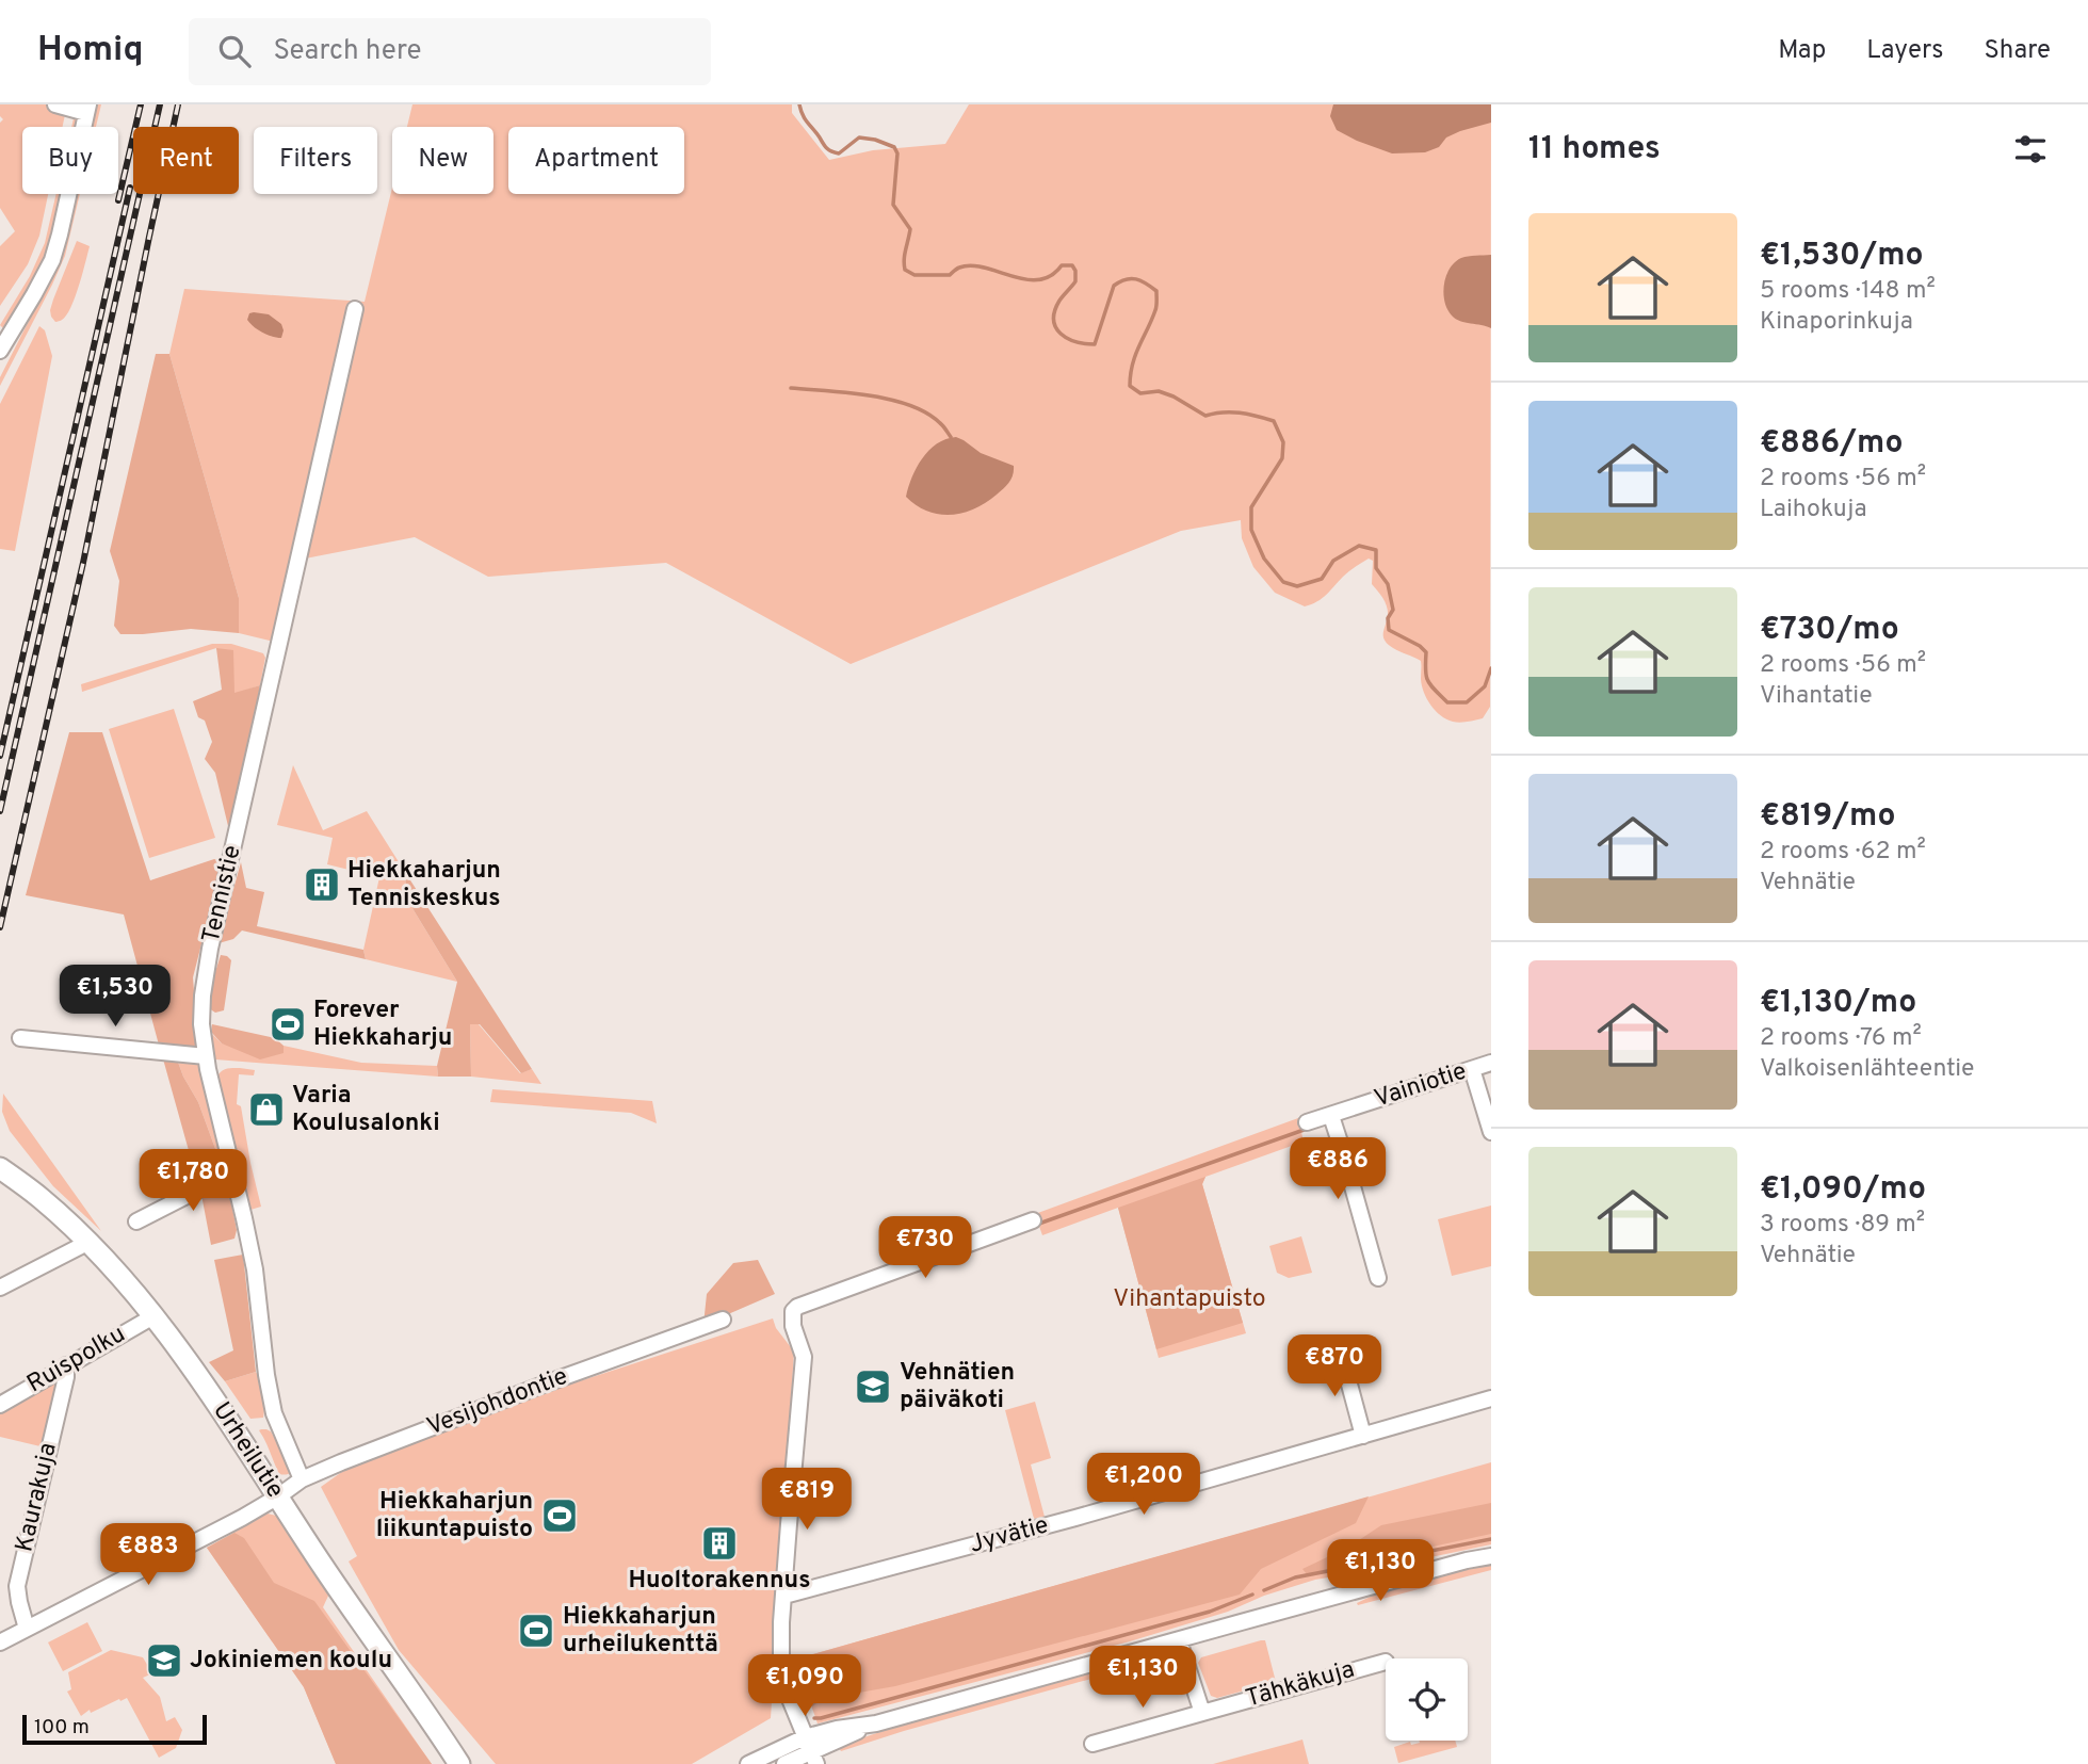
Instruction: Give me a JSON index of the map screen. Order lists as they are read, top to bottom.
{
  "streets": {
    "main road": ["Urheilutie"],
    "street": [
      "Tennistie",
      "Vainiotie",
      "Ruispolku",
      "Vesijohdontie",
      "Kaurakuja",
      "Jyvätie",
      "Tähkäkuja"
    ]
  },
  "crossings": [
    ["Tennistie", "Vesijohdontie"],
    ["Ruispolku", "Urheilutie"],
    ["Ruispolku", "Kaurakuja"],
    ["Vesijohdontie", "Urheilutie"],
    ["Vesijohdontie", "Kaurakuja"]
  ],
  "parks": ["Vihantapuisto"],
  "places": {
    "building": ["Hiekkaharjun Tenniskeskus", "Huoltorakennus"],
    "sports": ["Forever Hiekkaharju", "Hiekkaharjun liikuntapuisto", "Hiekkaharjun urheilukenttä"],
    "shop": ["Varia Koulusalonki"],
    "school or university": ["Vehnätien päiväkoti", "Jokiniemen koulu"]
  },
  "scale_bar": "100 m",
  "page": {
    "header": "Homiq",
    "search": "Search here",
    "nav": ["Map", "Layers", "Share"],
    "heading": "11 homes",
    "chip": [
      "Buy",
      "Rent",
      "Filters",
      "New",
      "Apartment"
    ],
    "list": [
      {
        "name": "€1,530/mo",
        "note": "5 rooms · 148 m² · Kinaporinkuja"
      },
      {
        "name": "€886/mo",
        "note": "2 rooms · 56 m² · Laihokuja"
      },
      {
        "name": "€730/mo",
        "note": "2 rooms · 56 m² · Vihantatie"
      },
      {
        "name": "€819/mo",
        "note": "2 rooms · 62 m² · Vehnätie"
      },
      {
        "name": "€1,130/mo",
        "note": "2 rooms · 76 m² · Valkoisenlähteentie"
      },
      {
        "name": "€1,090/mo",
        "note": "3 rooms · 89 m² · Vehnätie"
      }
    ],
    "price": [
      "€1,530",
      "€886",
      "€1,780",
      "€730",
      "€870",
      "€1,200",
      "€819",
      "€883",
      "€1,130",
      "€1,130",
      "€1,090"
    ],
    "scale": "100 m"
  }
}
